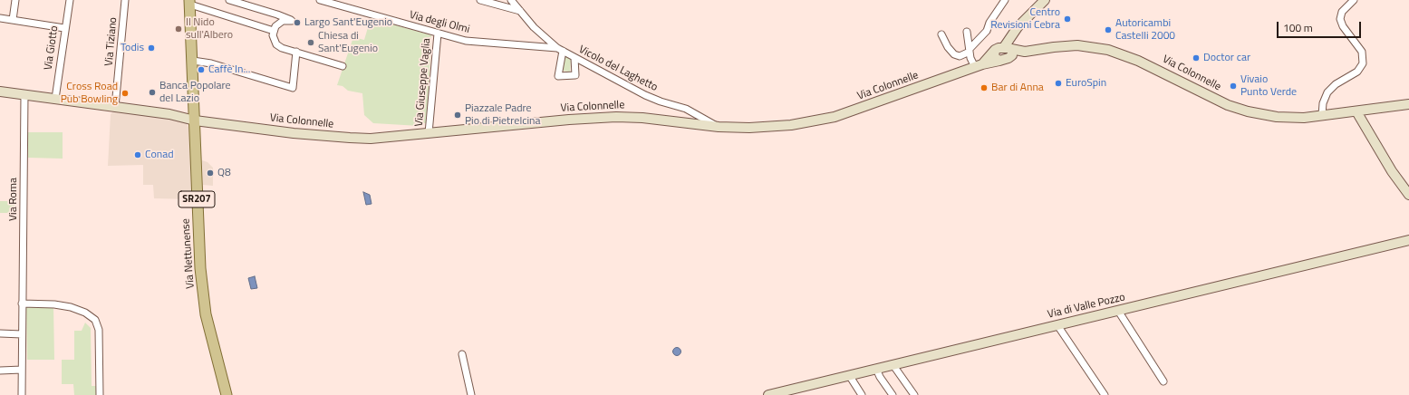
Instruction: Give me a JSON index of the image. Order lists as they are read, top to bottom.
{
  "streets": {
    "main road": [
      "Via Colonnelle",
      "SR207",
      "Via Nettunense",
      "Via di Valle Pozzo"
    ],
    "street": [
      "Via degli Olmi",
      "Via Tiziano",
      "Via Giotto",
      "Vicolo del Laghetto",
      "Via Giuseppe Vaglia",
      "Via Roma"
    ]
  },
  "crossings": [
    ["Via degli Olmi", "Vicolo del Laghetto"],
    ["Via degli Olmi", "Via Giuseppe Vaglia"],
    ["Via Tiziano", "Via Colonnelle"],
    ["Via Giotto", "Via Colonnelle"],
    ["Vicolo del Laghetto", "Via Colonnelle"],
    ["Via Colonnelle", "Via Giuseppe Vaglia"],
    ["Via Colonnelle", "Via Roma"],
    ["Via Colonnelle", "Via Nettunense"]
  ],
  "places": [
    "Centro Revisioni Cebra",
    "Largo Sant'Eugenio",
    "Il Nido sull'Albero",
    "Autoricambi Castelli 2000",
    "Chiesa di Sant'Eugenio",
    "Todis",
    "Doctor car",
    "Caffè In...",
    "EuroSpin",
    "Vivaio Punto Verde",
    "Bar di Anna",
    "Banca Popolare del Lazio",
    "Cross Road Pub Bowling",
    "Piazzale Padre Pio di Pietrelcina",
    "Conad",
    "Q8"
  ],
  "scale_bar": "100 m"
}
